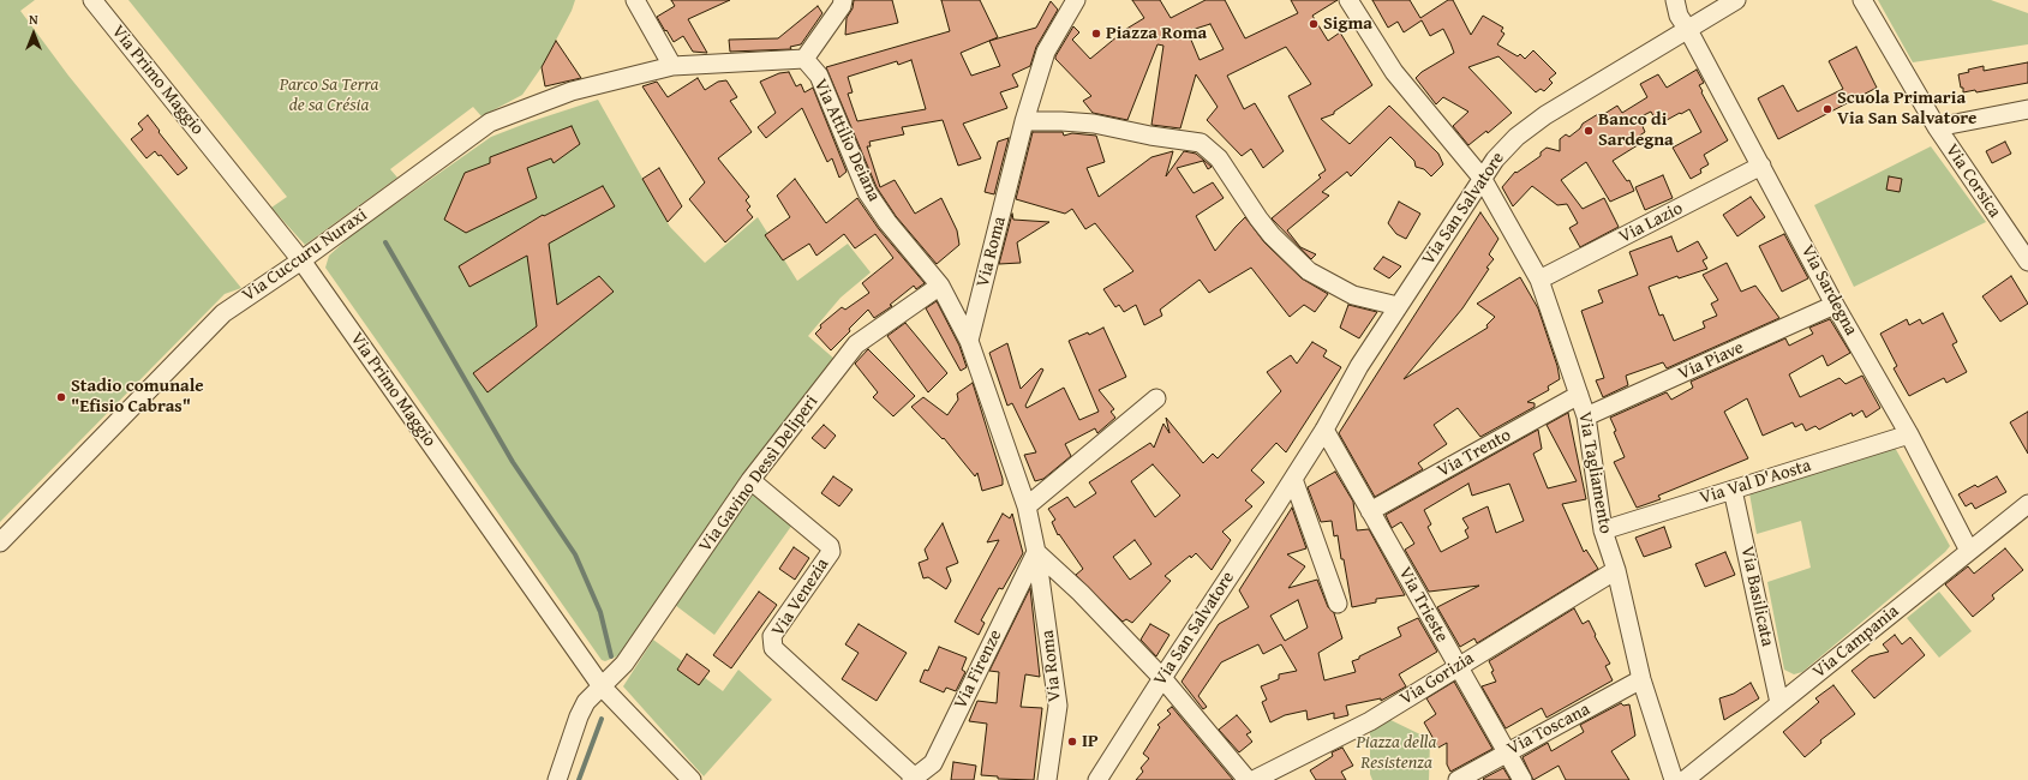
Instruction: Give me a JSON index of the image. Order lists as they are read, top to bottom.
{
  "streets": {
    "street": [
      "Via Primo Maggio",
      "Via Attilio Deiana",
      "Via Corsica",
      "Via San Salvatore",
      "Via Lazio",
      "Via Roma",
      "Via Cuccuru Nuraxi",
      "Via Sardegna",
      "Via Piave",
      "Via Trento",
      "Via Tagliamento",
      "Via Gavino Dessì Deliperi",
      "Via Val D'Aosta",
      "Via Basilicata",
      "Via Venezia",
      "Via Trieste",
      "Via Campania",
      "Via Firenze",
      "Via Gorizia",
      "Via Toscana"
    ]
  },
  "crossings": [
    ["Via Primo Maggio", "Via Cuccuru Nuraxi"],
    ["Via Primo Maggio", "Via Gavino Dessì Deliperi"],
    ["Via Attilio Deiana", "Via Roma"],
    ["Via Attilio Deiana", "Via Cuccuru Nuraxi"],
    ["Via Attilio Deiana", "Via Gavino Dessì Deliperi"],
    ["Via San Salvatore", "Via Sardegna"],
    ["Via San Salvatore", "Via Tagliamento"],
    ["Via San Salvatore", "Via Trieste"],
    ["Via Lazio", "Via Sardegna"],
    ["Via Lazio", "Via Tagliamento"],
    ["Via Roma", "Via Firenze"],
    ["Via Sardegna", "Via Piave"],
    ["Via Sardegna", "Via Val D'Aosta"],
    ["Via Sardegna", "Via Campania"],
    ["Via Piave", "Via Tagliamento"],
    ["Via Trento", "Via Tagliamento"],
    ["Via Trento", "Via Trieste"],
    ["Via Tagliamento", "Via Val D'Aosta"],
    ["Via Tagliamento", "Via Gorizia"],
    ["Via Tagliamento", "Via Toscana"],
    ["Via Gavino Dessì Deliperi", "Via Venezia"],
    ["Via Val D'Aosta", "Via Basilicata"],
    ["Via Basilicata", "Via Campania"],
    ["Via Venezia", "Via Firenze"],
    ["Via Trieste", "Via Gorizia"],
    ["Via Trieste", "Via Toscana"]
  ],
  "parks": ["Parco Sa Terra de sa Crésia", "Piazza della Resistenza"],
  "places": [
    "Sigma",
    "Piazza Roma",
    "Scuola Primaria Via San Salvatore",
    "Banco di Sardegna",
    "Stadio comunale \"Efisio Cabras\"",
    "IP"
  ],
  "north": "top"
}
